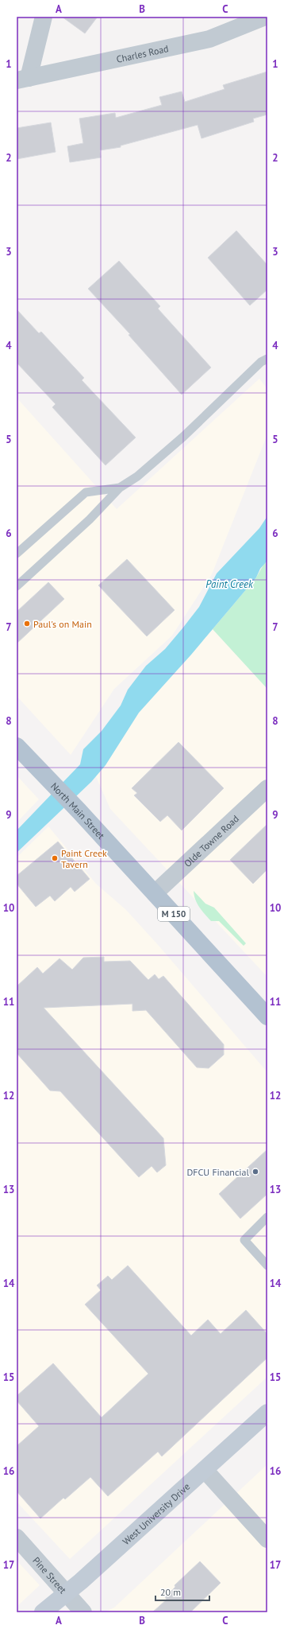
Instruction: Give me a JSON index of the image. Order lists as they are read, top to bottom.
{
  "streets": {
    "main road": ["North Main Street", "M 150", "West University Drive"],
    "street": ["Charles Road", "Olde Towne Road", "Pine Street"]
  },
  "crossings": [
    ["North Main Street", "Olde Towne Road"],
    ["West University Drive", "Pine Street"]
  ],
  "water": ["Paint Creek"],
  "places": ["Paul's on Main", "Paint Creek Tavern", "DFCU Financial"],
  "scale_bar": "20 m",
  "grid": {
    "columns": ["A", "B", "C"],
    "rows": [
      "1",
      "2",
      "3",
      "4",
      "5",
      "6",
      "7",
      "8",
      "9",
      "10",
      "11",
      "12",
      "13",
      "14",
      "15",
      "16",
      "17"
    ]
  }
}
